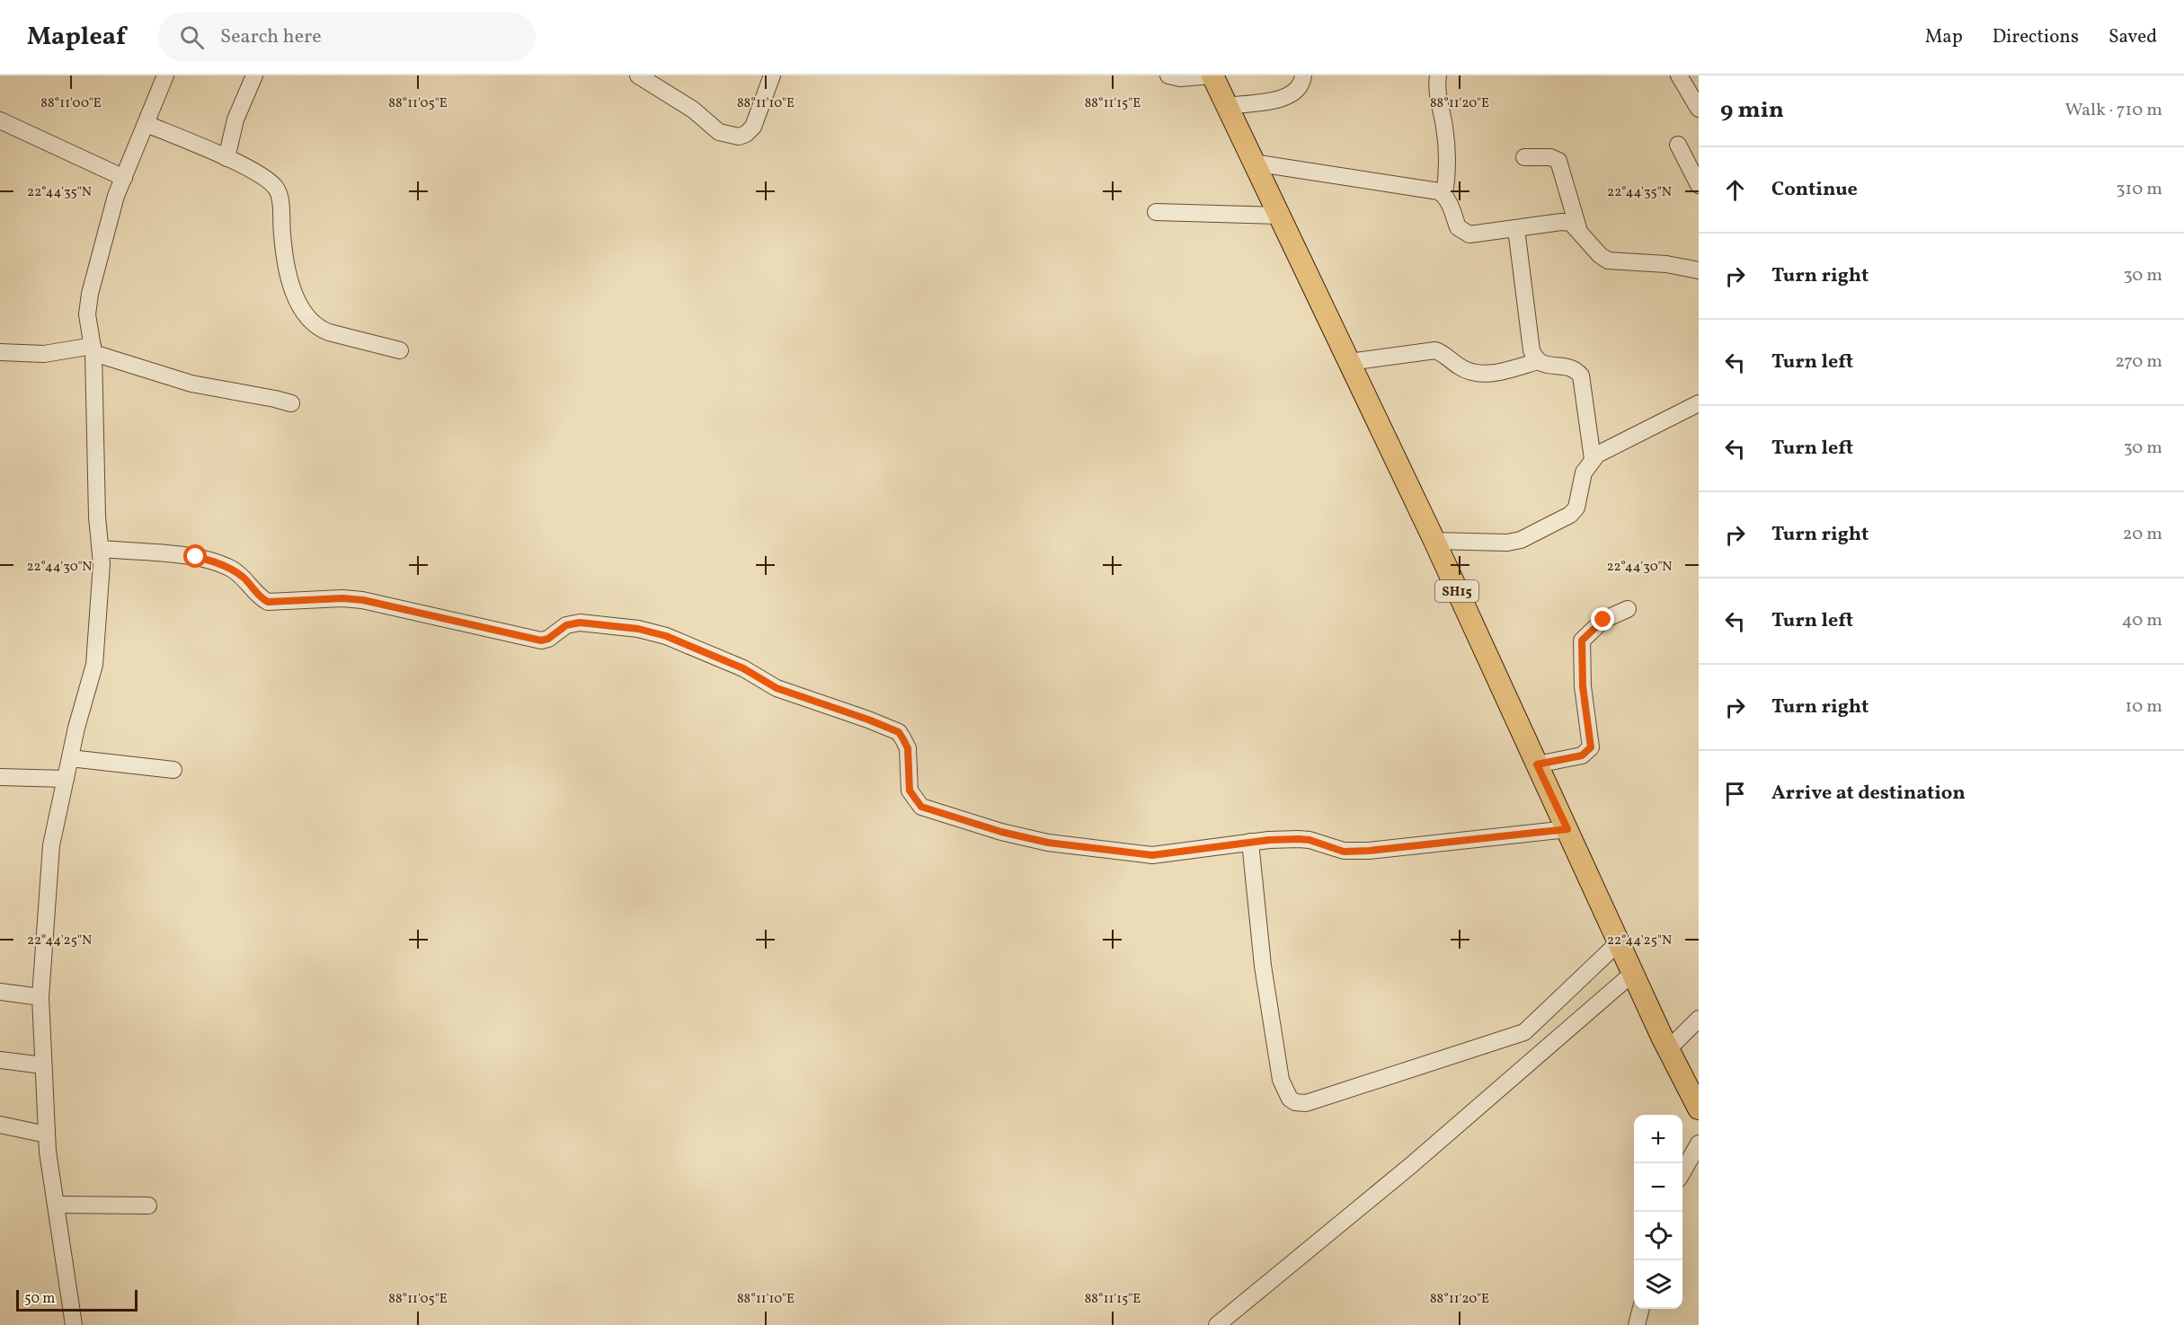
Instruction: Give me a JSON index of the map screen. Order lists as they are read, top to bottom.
{
  "streets": {
    "main road": ["SH15"]
  },
  "scale_bar": "50 m",
  "page": {
    "header": "Mapleaf",
    "search": "Search here",
    "nav": ["Map", "Directions", "Saved"],
    "heading": ["9 min", "Walk · 710 m"],
    "list": [
      ["Continue", "310 m"],
      ["Turn right", "30 m"],
      ["Turn left", "270 m"],
      ["Turn left", "30 m"],
      ["Turn right", "20 m"],
      ["Turn left", "40 m"],
      ["Turn right", "10 m"],
      "Arrive at destination"
    ],
    "map_buttons": ["+", "−"],
    "scale": "50 m"
  },
  "coordinates": [
    "88°11'00\"E",
    "88°11'05\"E",
    "88°11'10\"E",
    "88°11'15\"E",
    "88°11'20\"E",
    "22°44'35\"N",
    "22°44'30\"N",
    "22°44'25\"N"
  ]
}
